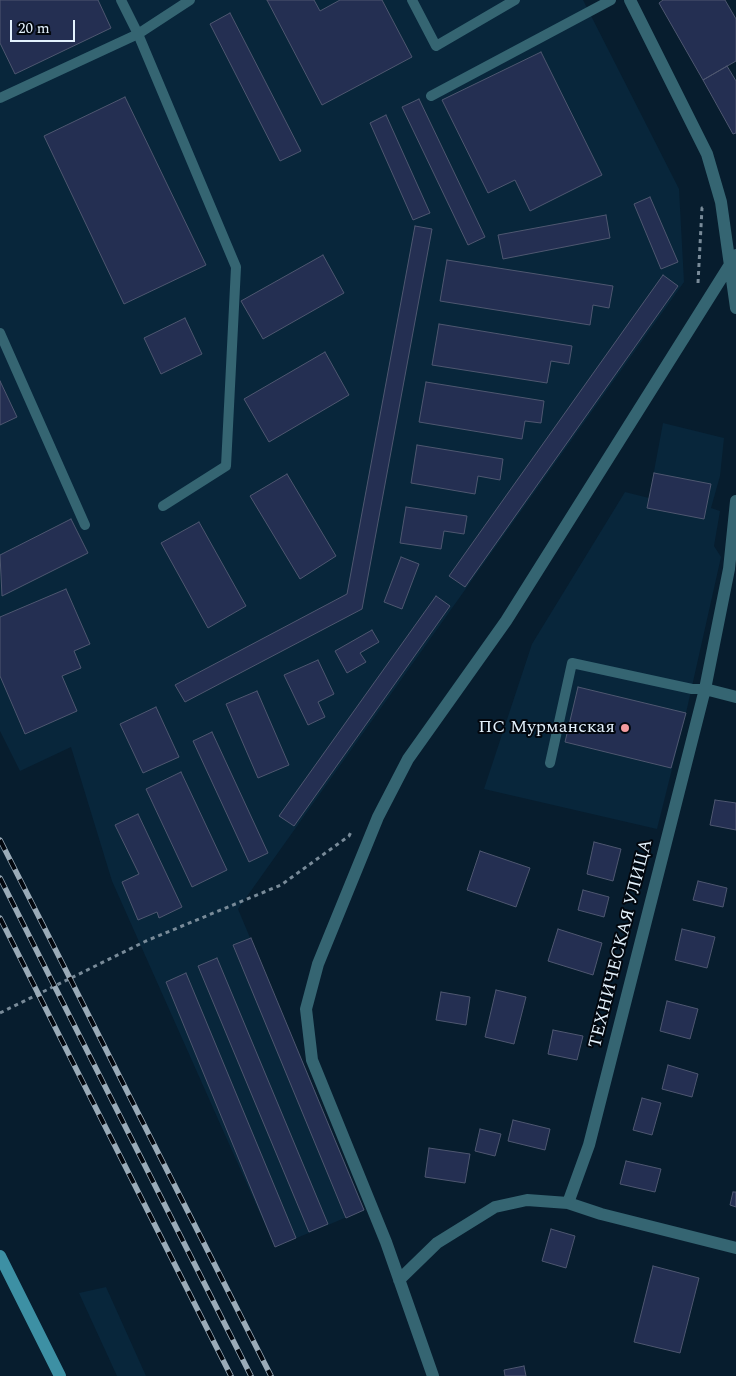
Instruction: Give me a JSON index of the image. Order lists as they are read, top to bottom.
{
  "streets": {
    "street": ["ТЕХНИЧЕСКАЯ УЛИЦА"]
  },
  "places": ["ПС Мурманская"],
  "scale_bar": "20 m"
}
